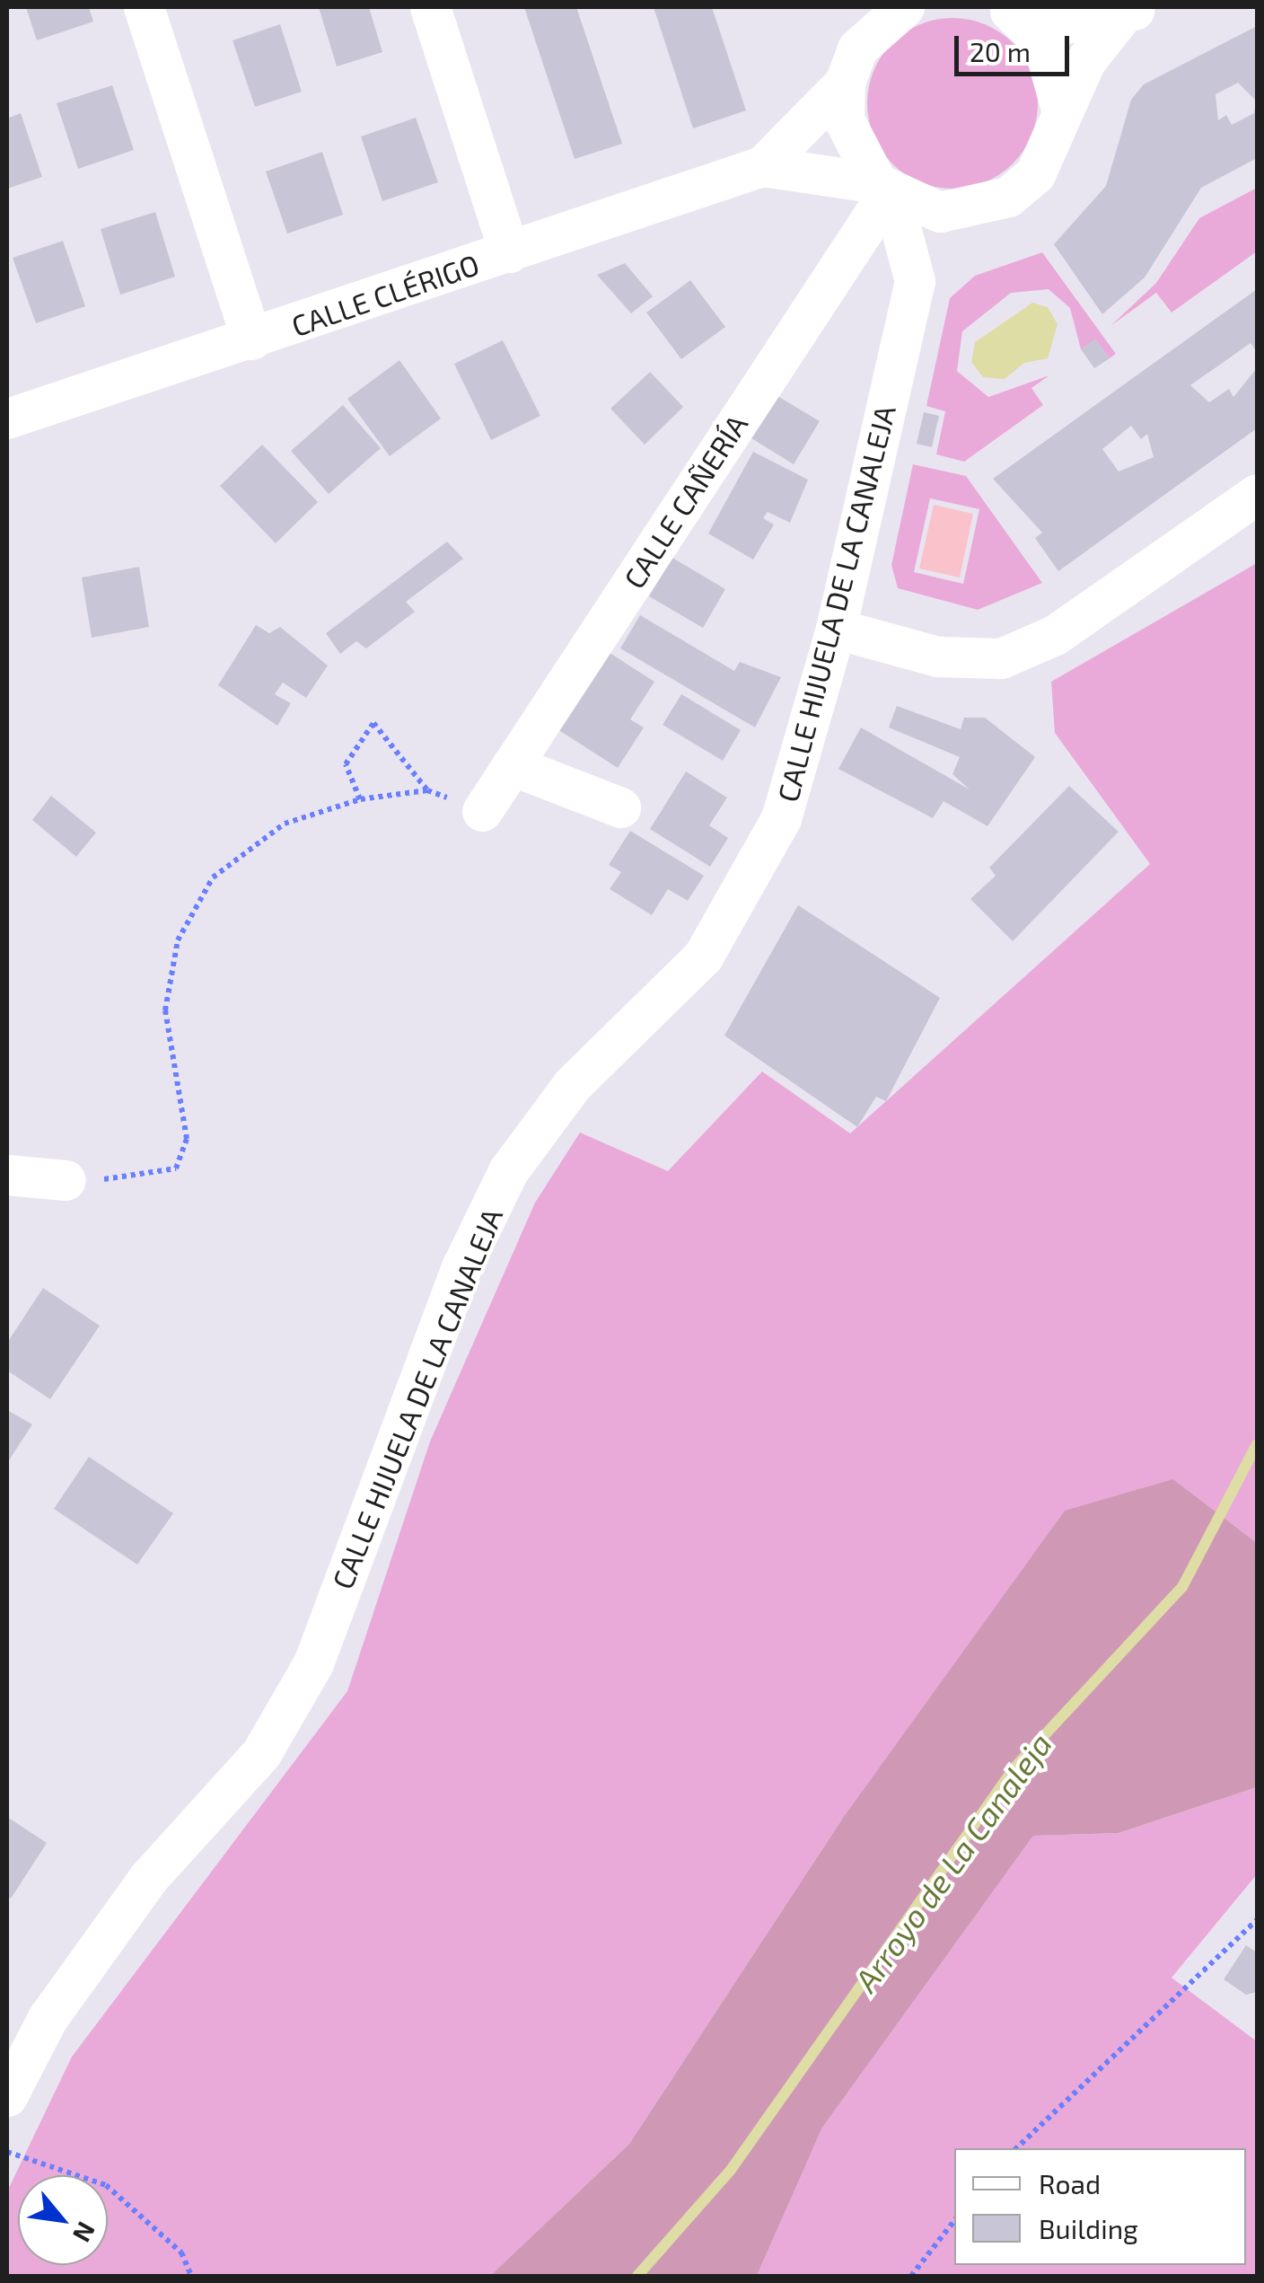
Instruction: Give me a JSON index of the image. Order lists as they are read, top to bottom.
{
  "streets": {
    "street": ["CALLE CLÉRIGO", "CALLE CAÑERÍA", "CALLE HIJUELA DE LA CANALEJA"]
  },
  "crossings": [
    ["CALLE CLÉRIGO", "CALLE CAÑERÍA"],
    ["CALLE CLÉRIGO", "CALLE HIJUELA DE LA CANALEJA"],
    ["CALLE CAÑERÍA", "CALLE HIJUELA DE LA CANALEJA"]
  ],
  "water": ["Arroyo de La Canaleja"],
  "legend": ["Road", "Building"],
  "scale_bar": "20 m",
  "north": "bottom right"
}
